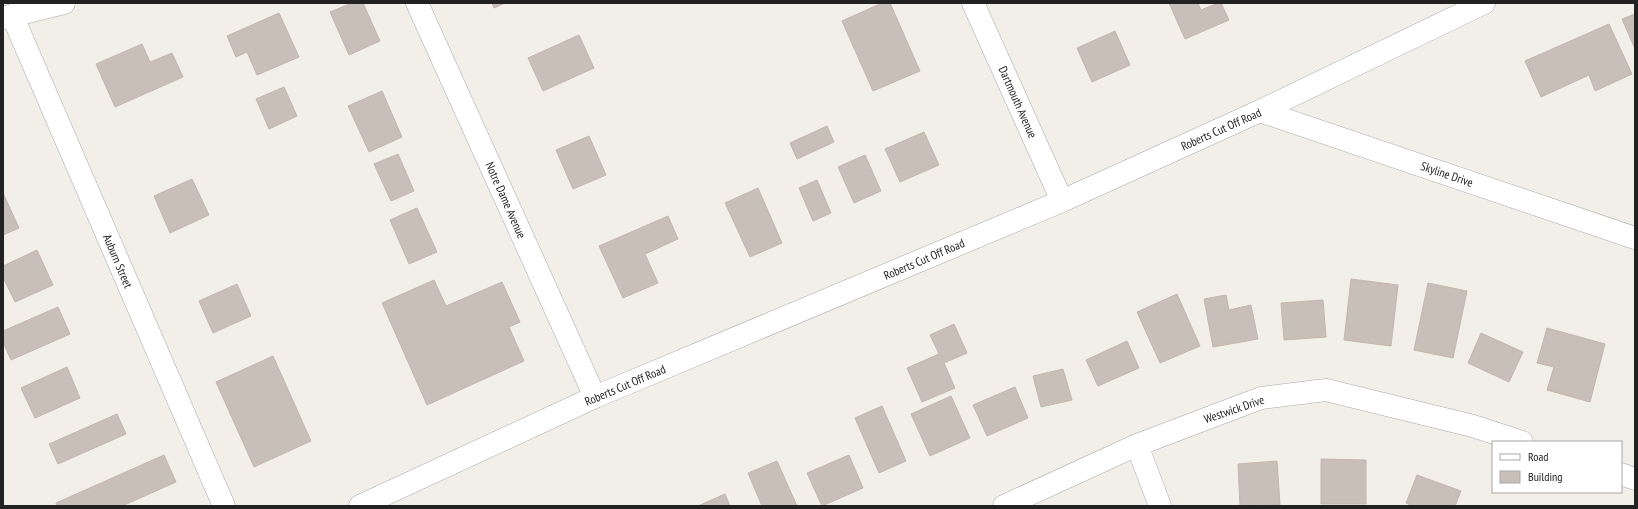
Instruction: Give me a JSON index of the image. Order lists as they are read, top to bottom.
{
  "streets": {
    "street": [
      "Dartmouth Avenue",
      "Roberts Cut Off Road",
      "Skyline Drive",
      "Notre Dame Avenue",
      "Auburn Street",
      "Westwick Drive"
    ]
  },
  "crossings": [
    ["Dartmouth Avenue", "Roberts Cut Off Road"],
    ["Roberts Cut Off Road", "Skyline Drive"],
    ["Roberts Cut Off Road", "Notre Dame Avenue"]
  ],
  "legend": ["Road", "Building"]
}
